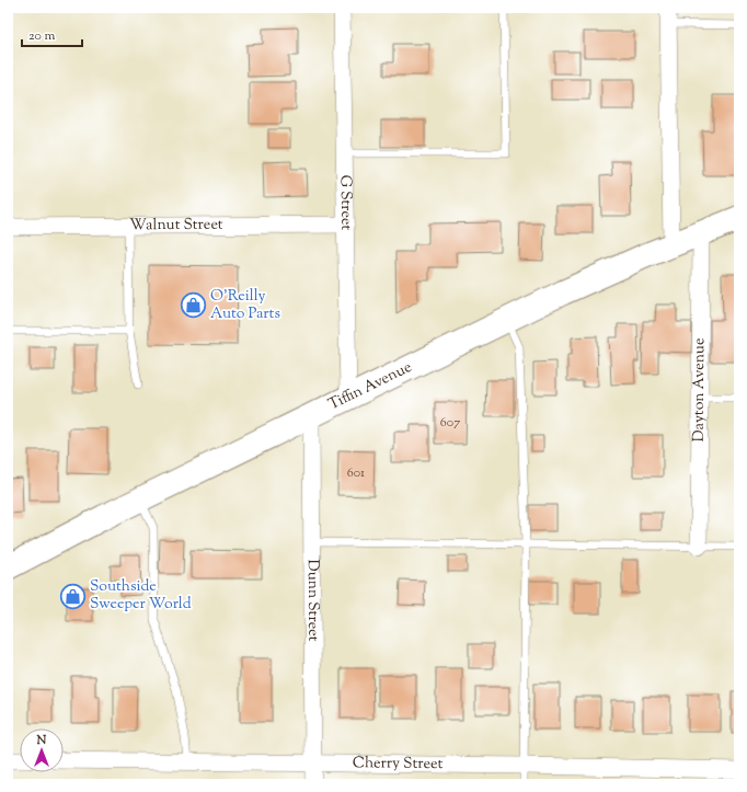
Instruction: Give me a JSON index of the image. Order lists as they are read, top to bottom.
{
  "streets": {
    "highway": ["Tiffin Avenue"],
    "street": [
      "G Street",
      "Walnut Street",
      "Dayton Avenue",
      "Dunn Street",
      "Cherry Street"
    ]
  },
  "crossings": [
    ["G Street", "Walnut Street"],
    ["G Street", "Tiffin Avenue"],
    ["Tiffin Avenue", "Dayton Avenue"],
    ["Tiffin Avenue", "Dunn Street"],
    ["Dunn Street", "Cherry Street"]
  ],
  "places": {
    "shop": ["O'Reilly Auto Parts", "Southside Sweeper World"]
  },
  "house_numbers": ["607", "601"],
  "scale_bar": "20 m",
  "north": "top"
}
